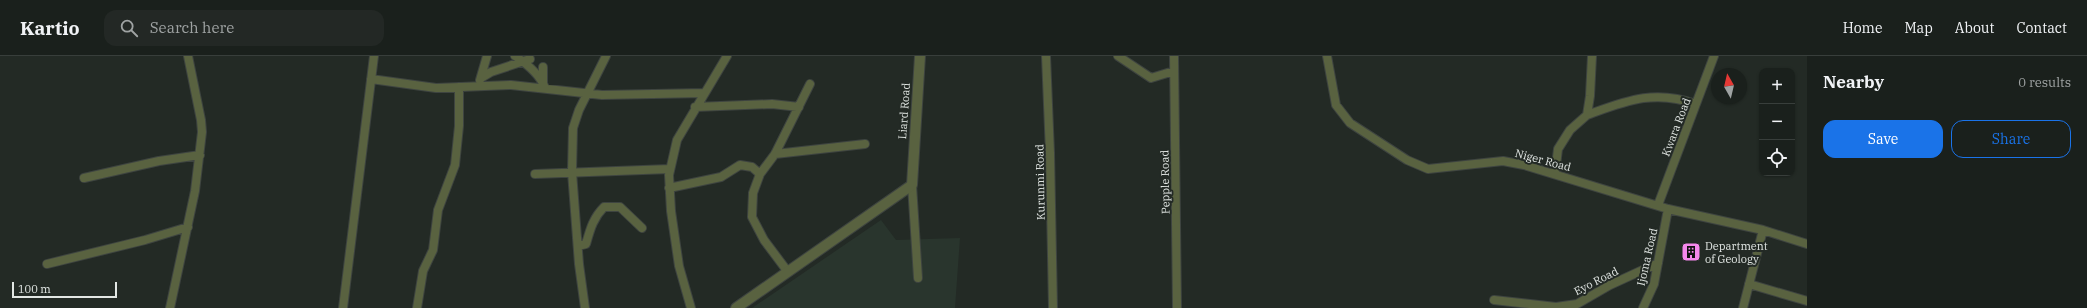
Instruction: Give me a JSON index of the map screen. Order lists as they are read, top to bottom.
{
  "streets": {
    "street": [
      "Liard Road",
      "Kwara Road",
      "Niger Road",
      "Kurunmi Road",
      "Pepple Road",
      "Ijoma Road",
      "Eyo Road"
    ]
  },
  "crossings": [
    ["Kwara Road", "Niger Road"],
    ["Niger Road", "Ijoma Road"],
    ["Ijoma Road", "Eyo Road"]
  ],
  "places": {
    "building": ["Department of Geology"]
  },
  "scale_bar": "100 m",
  "north": "top",
  "page": {
    "header": "Kartio",
    "search": "Search here",
    "nav": [
      "Home",
      "Map",
      "About",
      "Contact"
    ],
    "heading": ["Nearby", "0 results"],
    "map_buttons": ["+", "−"],
    "buttons": ["Save", "Share"],
    "scale": "100 m"
  }
}
